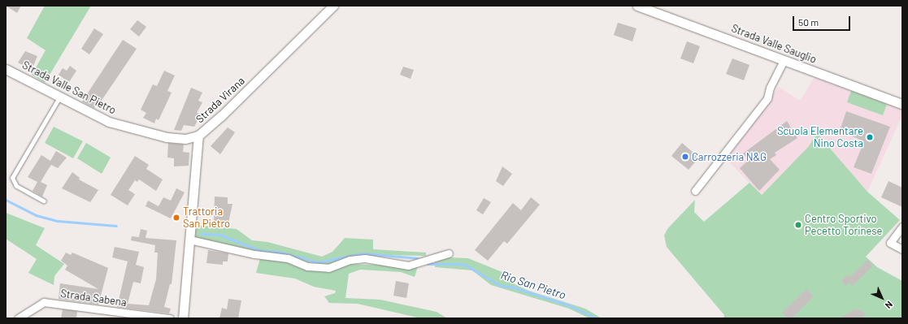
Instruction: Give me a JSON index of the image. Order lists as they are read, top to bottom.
{
  "streets": {
    "street": [
      "Strada Valle Sauglio",
      "Strada Valle San Pietro",
      "Strada Virana",
      "Strada Sabena"
    ]
  },
  "crossings": [
    ["Strada Valle San Pietro", "Strada Virana"]
  ],
  "water": ["Rio San Pietro"],
  "places": [
    "Scuola Elementare Nino Costa",
    "Carrozzeria N&G",
    "Trattoria San Pietro",
    "Centro Sportivo Pecetto Torinese"
  ],
  "scale_bar": "50 m",
  "north": "bottom right"
}
